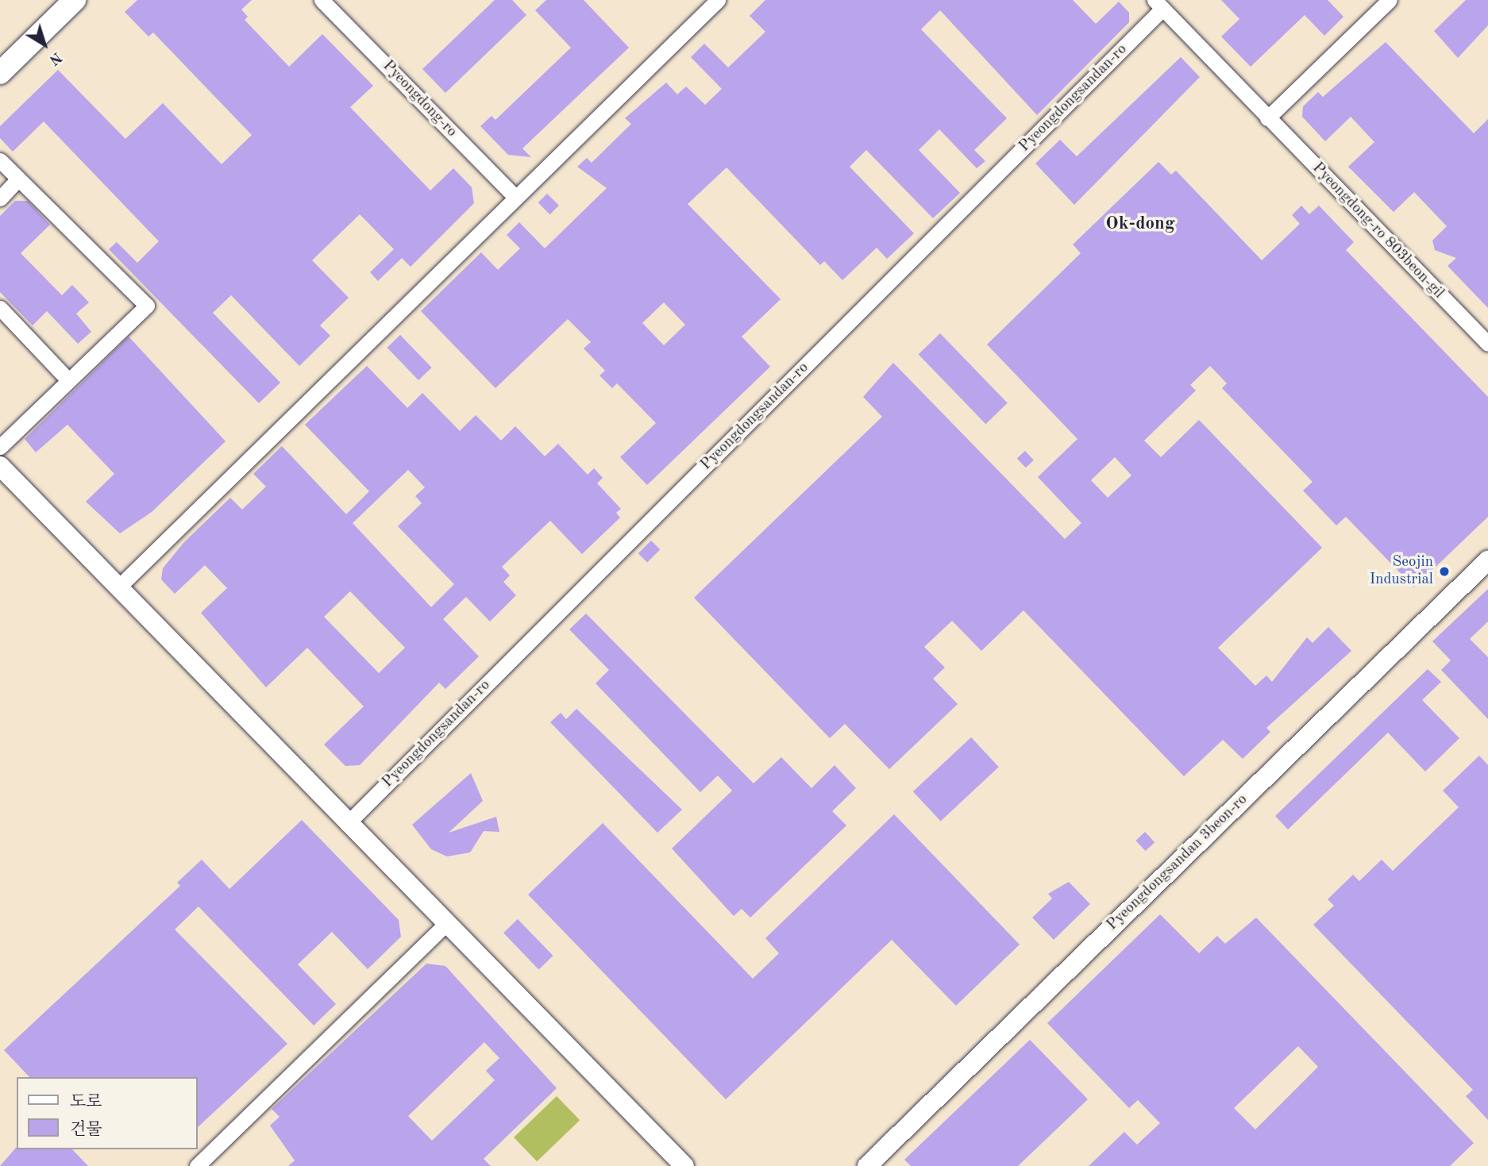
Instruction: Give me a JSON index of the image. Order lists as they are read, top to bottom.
{
  "streets": {
    "street": [
      "Pyeongdongsandan-ro",
      "Pyeongdong-ro",
      "Pyeongdong-ro 803beon-gil",
      "Pyeongdongsandan 3beon-ro"
    ]
  },
  "crossings": [
    ["Pyeongdongsandan-ro", "Pyeongdong-ro 803beon-gil"]
  ],
  "districts": ["Ok-dong"],
  "places": ["Seojin Industrial"],
  "legend": ["도로", "건물"],
  "north": "bottom right"
}
